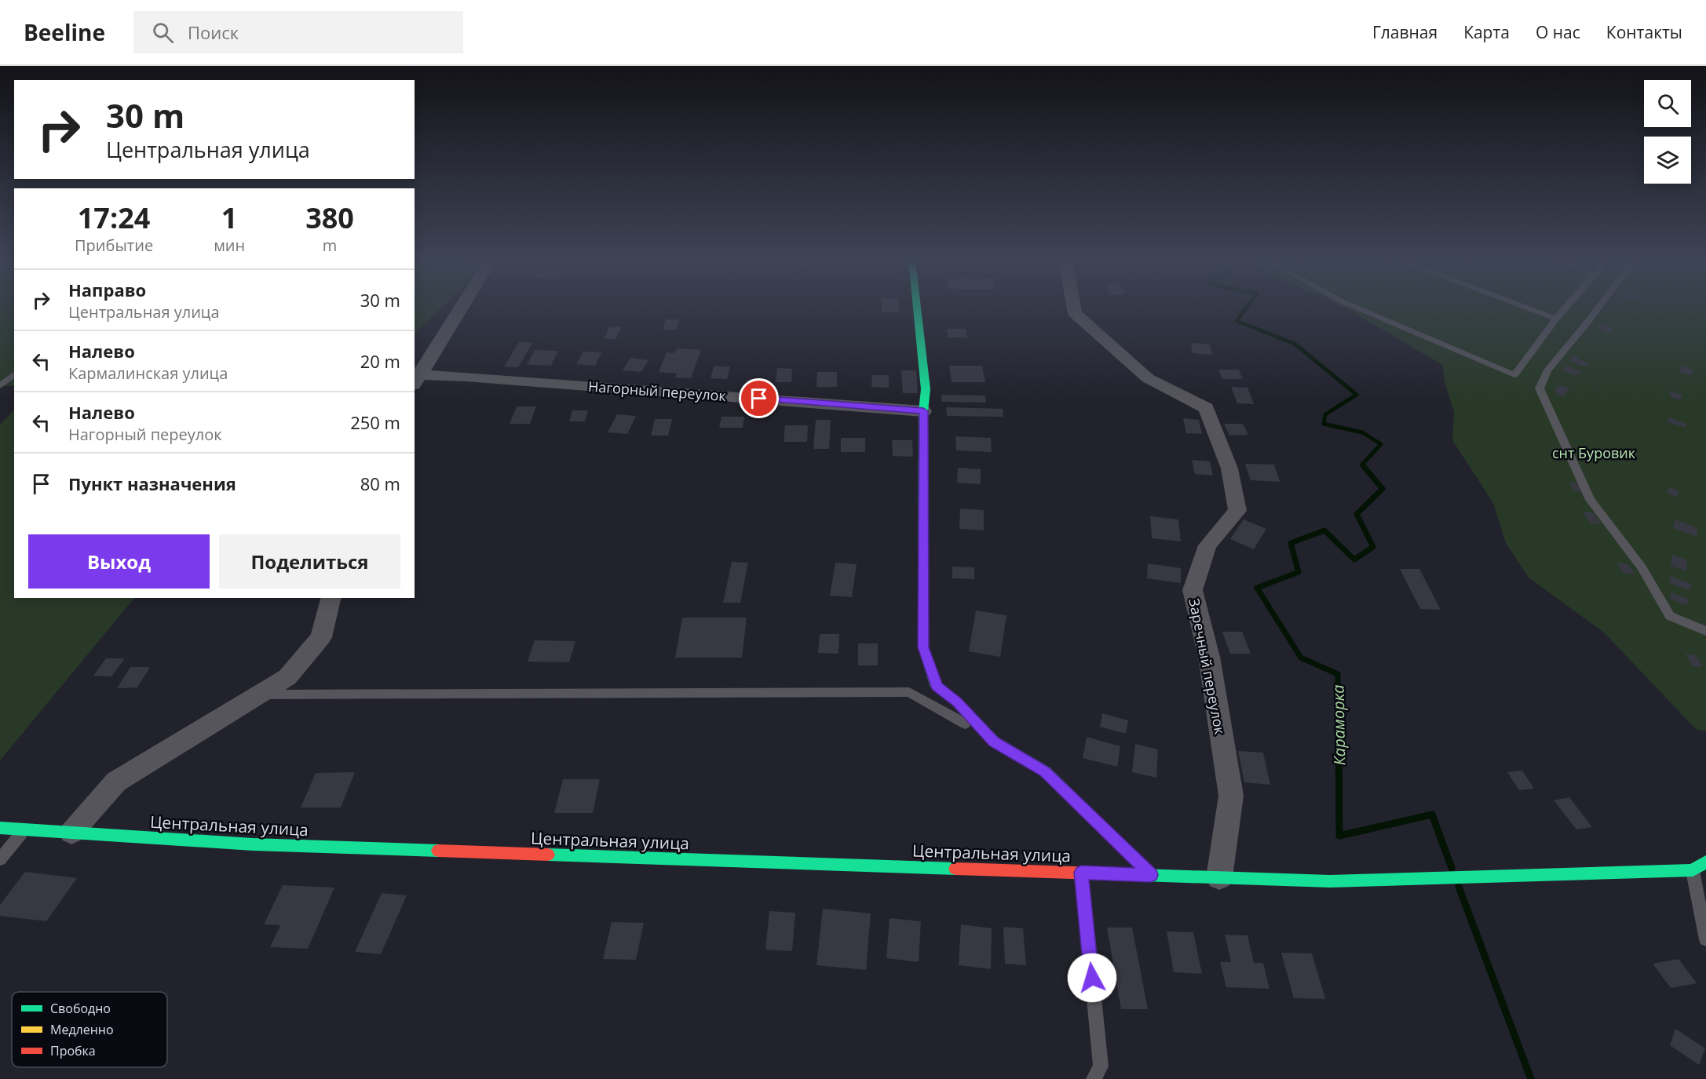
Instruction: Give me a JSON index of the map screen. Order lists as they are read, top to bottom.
{
  "streets": {
    "street": ["Нагорный переулок", "Заречный переулок", "Центральная улица"]
  },
  "crossings": [
    ["Заречный переулок", "Центральная улица"]
  ],
  "water": ["Караморка"],
  "parks": ["снт Буровик"],
  "legend": ["Свободно", "Медленно", "Пробка"],
  "page": {
    "header": "Beeline",
    "search": "Поиск",
    "nav": [
      "Главная",
      "Карта",
      "О нас",
      "Контакты"
    ],
    "turn": ["30 m", "Центральная улица"],
    "eta": [
      "17:24",
      "Прибытие",
      "1",
      "мин",
      "380",
      "m"
    ],
    "list": [
      {
        "name": "Направо",
        "note": "Центральная улица",
        "value": "30 m"
      },
      {
        "name": "Налево",
        "note": "Кармалинская улица",
        "value": "20 m"
      },
      {
        "name": "Налево",
        "note": "Нагорный переулок",
        "value": "250 m"
      },
      {
        "name": "Пункт назначения",
        "value": "80 m"
      }
    ],
    "buttons": ["Выход", "Поделиться"]
  }
}
